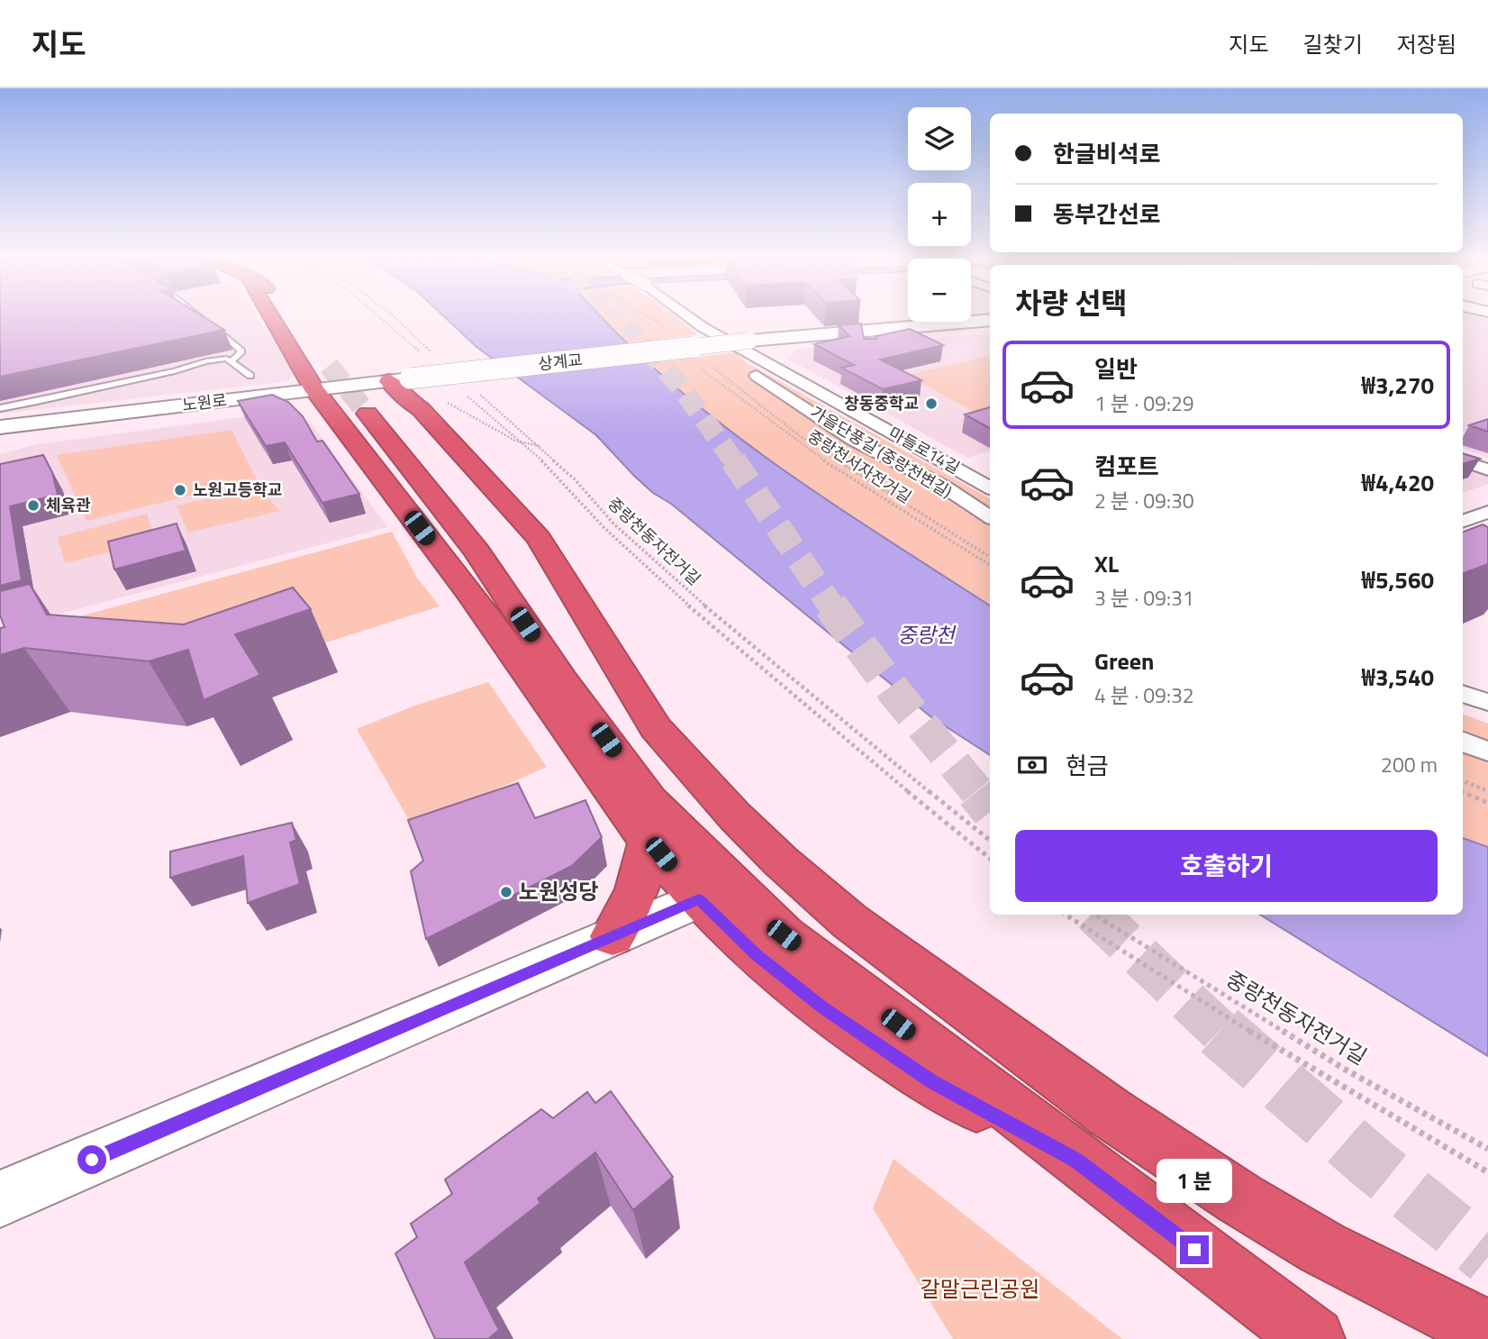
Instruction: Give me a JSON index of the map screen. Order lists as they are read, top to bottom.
{
  "streets": {
    "main road": ["상계교", "노원로"],
    "street": ["마들로14길", "가을단풍길 (중랑천변길)"],
    "path": ["중랑천서자전거길", "중랑천동자전거길"]
  },
  "crossings": [
    ["상계교", "노원로"]
  ],
  "water": ["중랑천"],
  "parks": ["갈말근린공원"],
  "places": [
    "창동중학교",
    "노원고등학교",
    "체육관",
    "노원성당"
  ],
  "page": {
    "header": "지도",
    "nav": ["지도", "길찾기", "저장됨"],
    "map_buttons": ["+", "−"],
    "banner": ["한글비석로", "동부간선로"],
    "heading": "차량 선택",
    "list": [
      {
        "name": "일반",
        "note": "1 분 · 09:29",
        "value": "₩3,270"
      },
      {
        "name": "컴포트",
        "note": "2 분 · 09:30",
        "value": "₩4,420"
      },
      {
        "name": "XL",
        "note": "3 분 · 09:31",
        "value": "₩5,560"
      },
      {
        "name": "Green",
        "note": "4 분 · 09:32",
        "value": "₩3,540"
      }
    ],
    "pay": ["현금", "200 m"],
    "buttons": "호출하기",
    "bubble": "1 분"
  }
}
